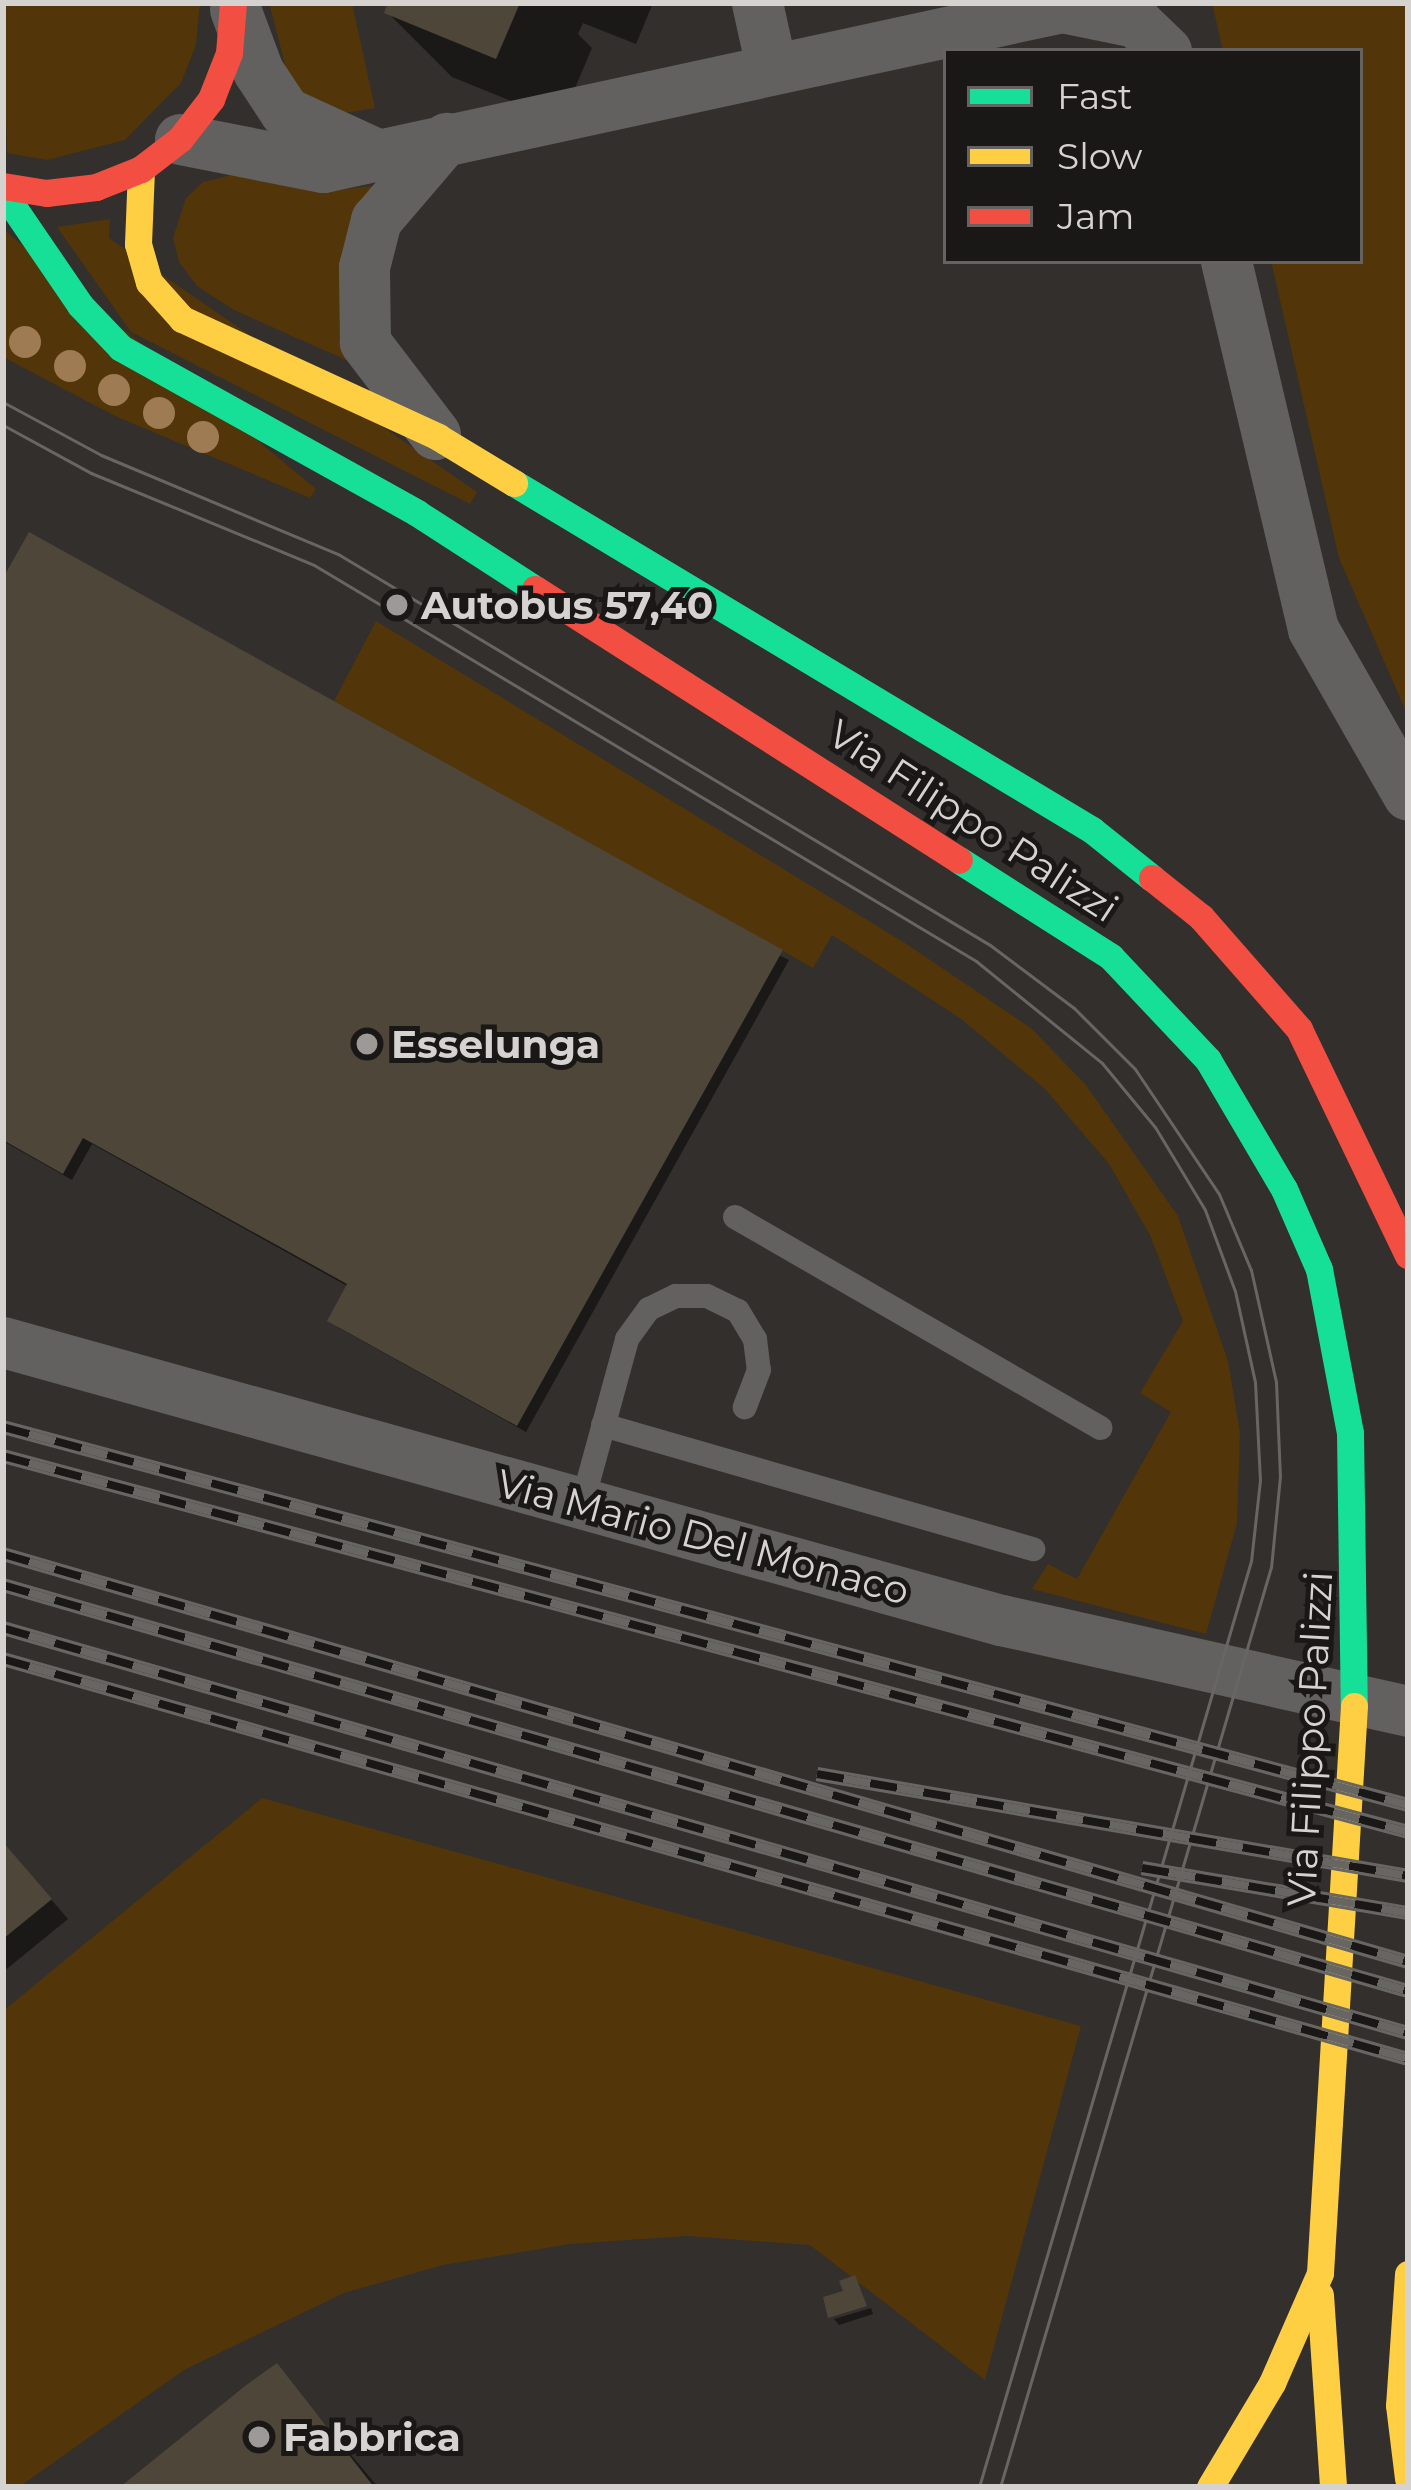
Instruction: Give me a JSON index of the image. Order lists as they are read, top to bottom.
{
  "streets": {
    "main road": ["Via Filippo Palizzi"],
    "street": ["Via Mario Del Monaco"]
  },
  "places": ["Autobus 57,40", "Esselunga", "Fabbrica"],
  "legend": ["Fast", "Slow", "Jam"]
}
